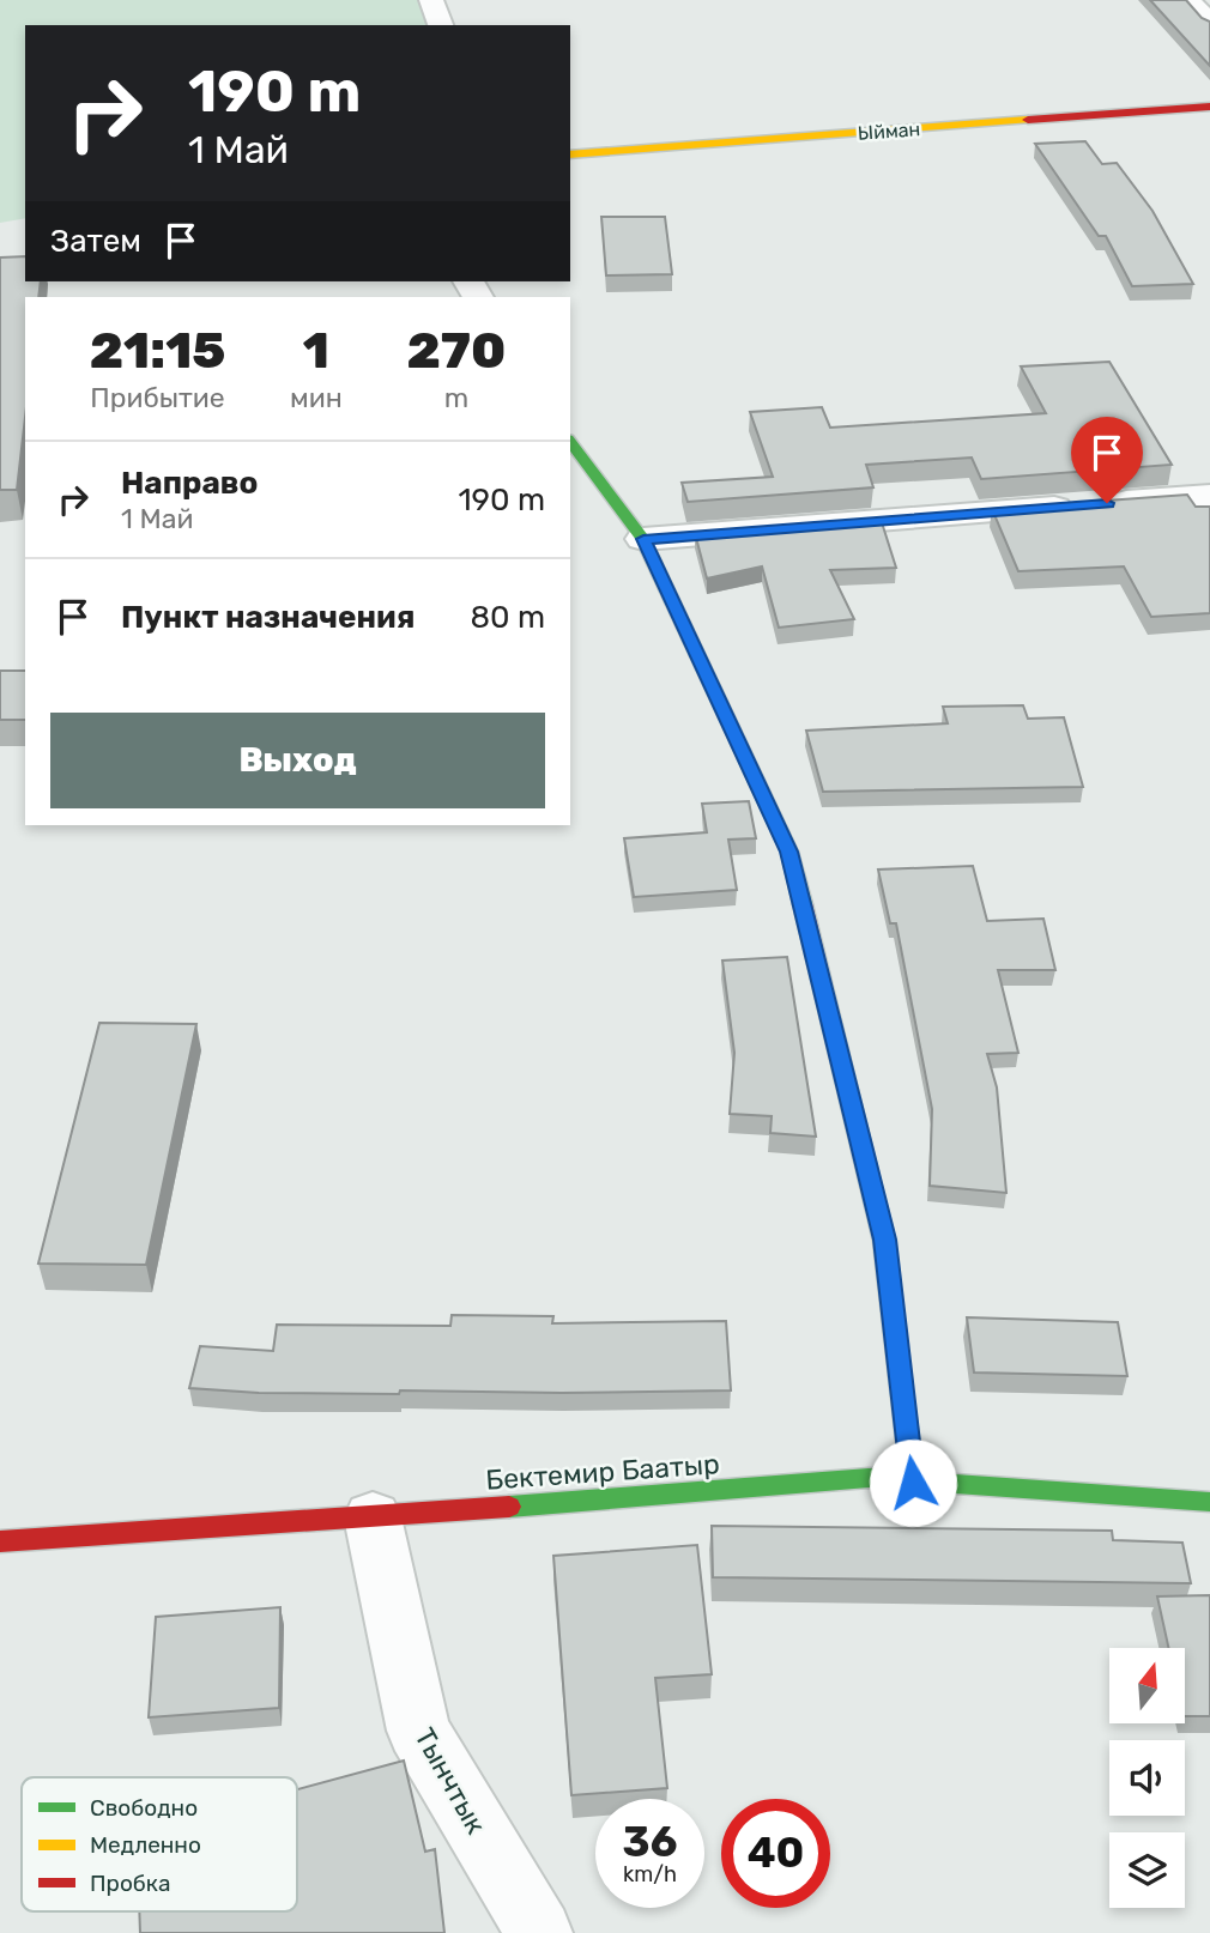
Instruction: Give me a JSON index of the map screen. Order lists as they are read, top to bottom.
{
  "streets": {
    "street": ["Ыйман", "Бектемир Баатыр", "Тынчтык"]
  },
  "crossings": [
    ["Бектемир Баатыр", "Тынчтык"]
  ],
  "legend": ["Свободно", "Медленно", "Пробка"],
  "north": "top",
  "page": {
    "turn": ["190 m", "1 Май"],
    "then": "Затем",
    "eta": [
      "21:15",
      "Прибытие",
      "1",
      "мин",
      "270",
      "m"
    ],
    "list": [
      {
        "name": "Направо",
        "note": "1 Май",
        "value": "190 m"
      },
      {
        "name": "Пункт назначения",
        "value": "80 m"
      }
    ],
    "buttons": "Выход",
    "speed": "36 km/h",
    "limit": "40"
  }
}
